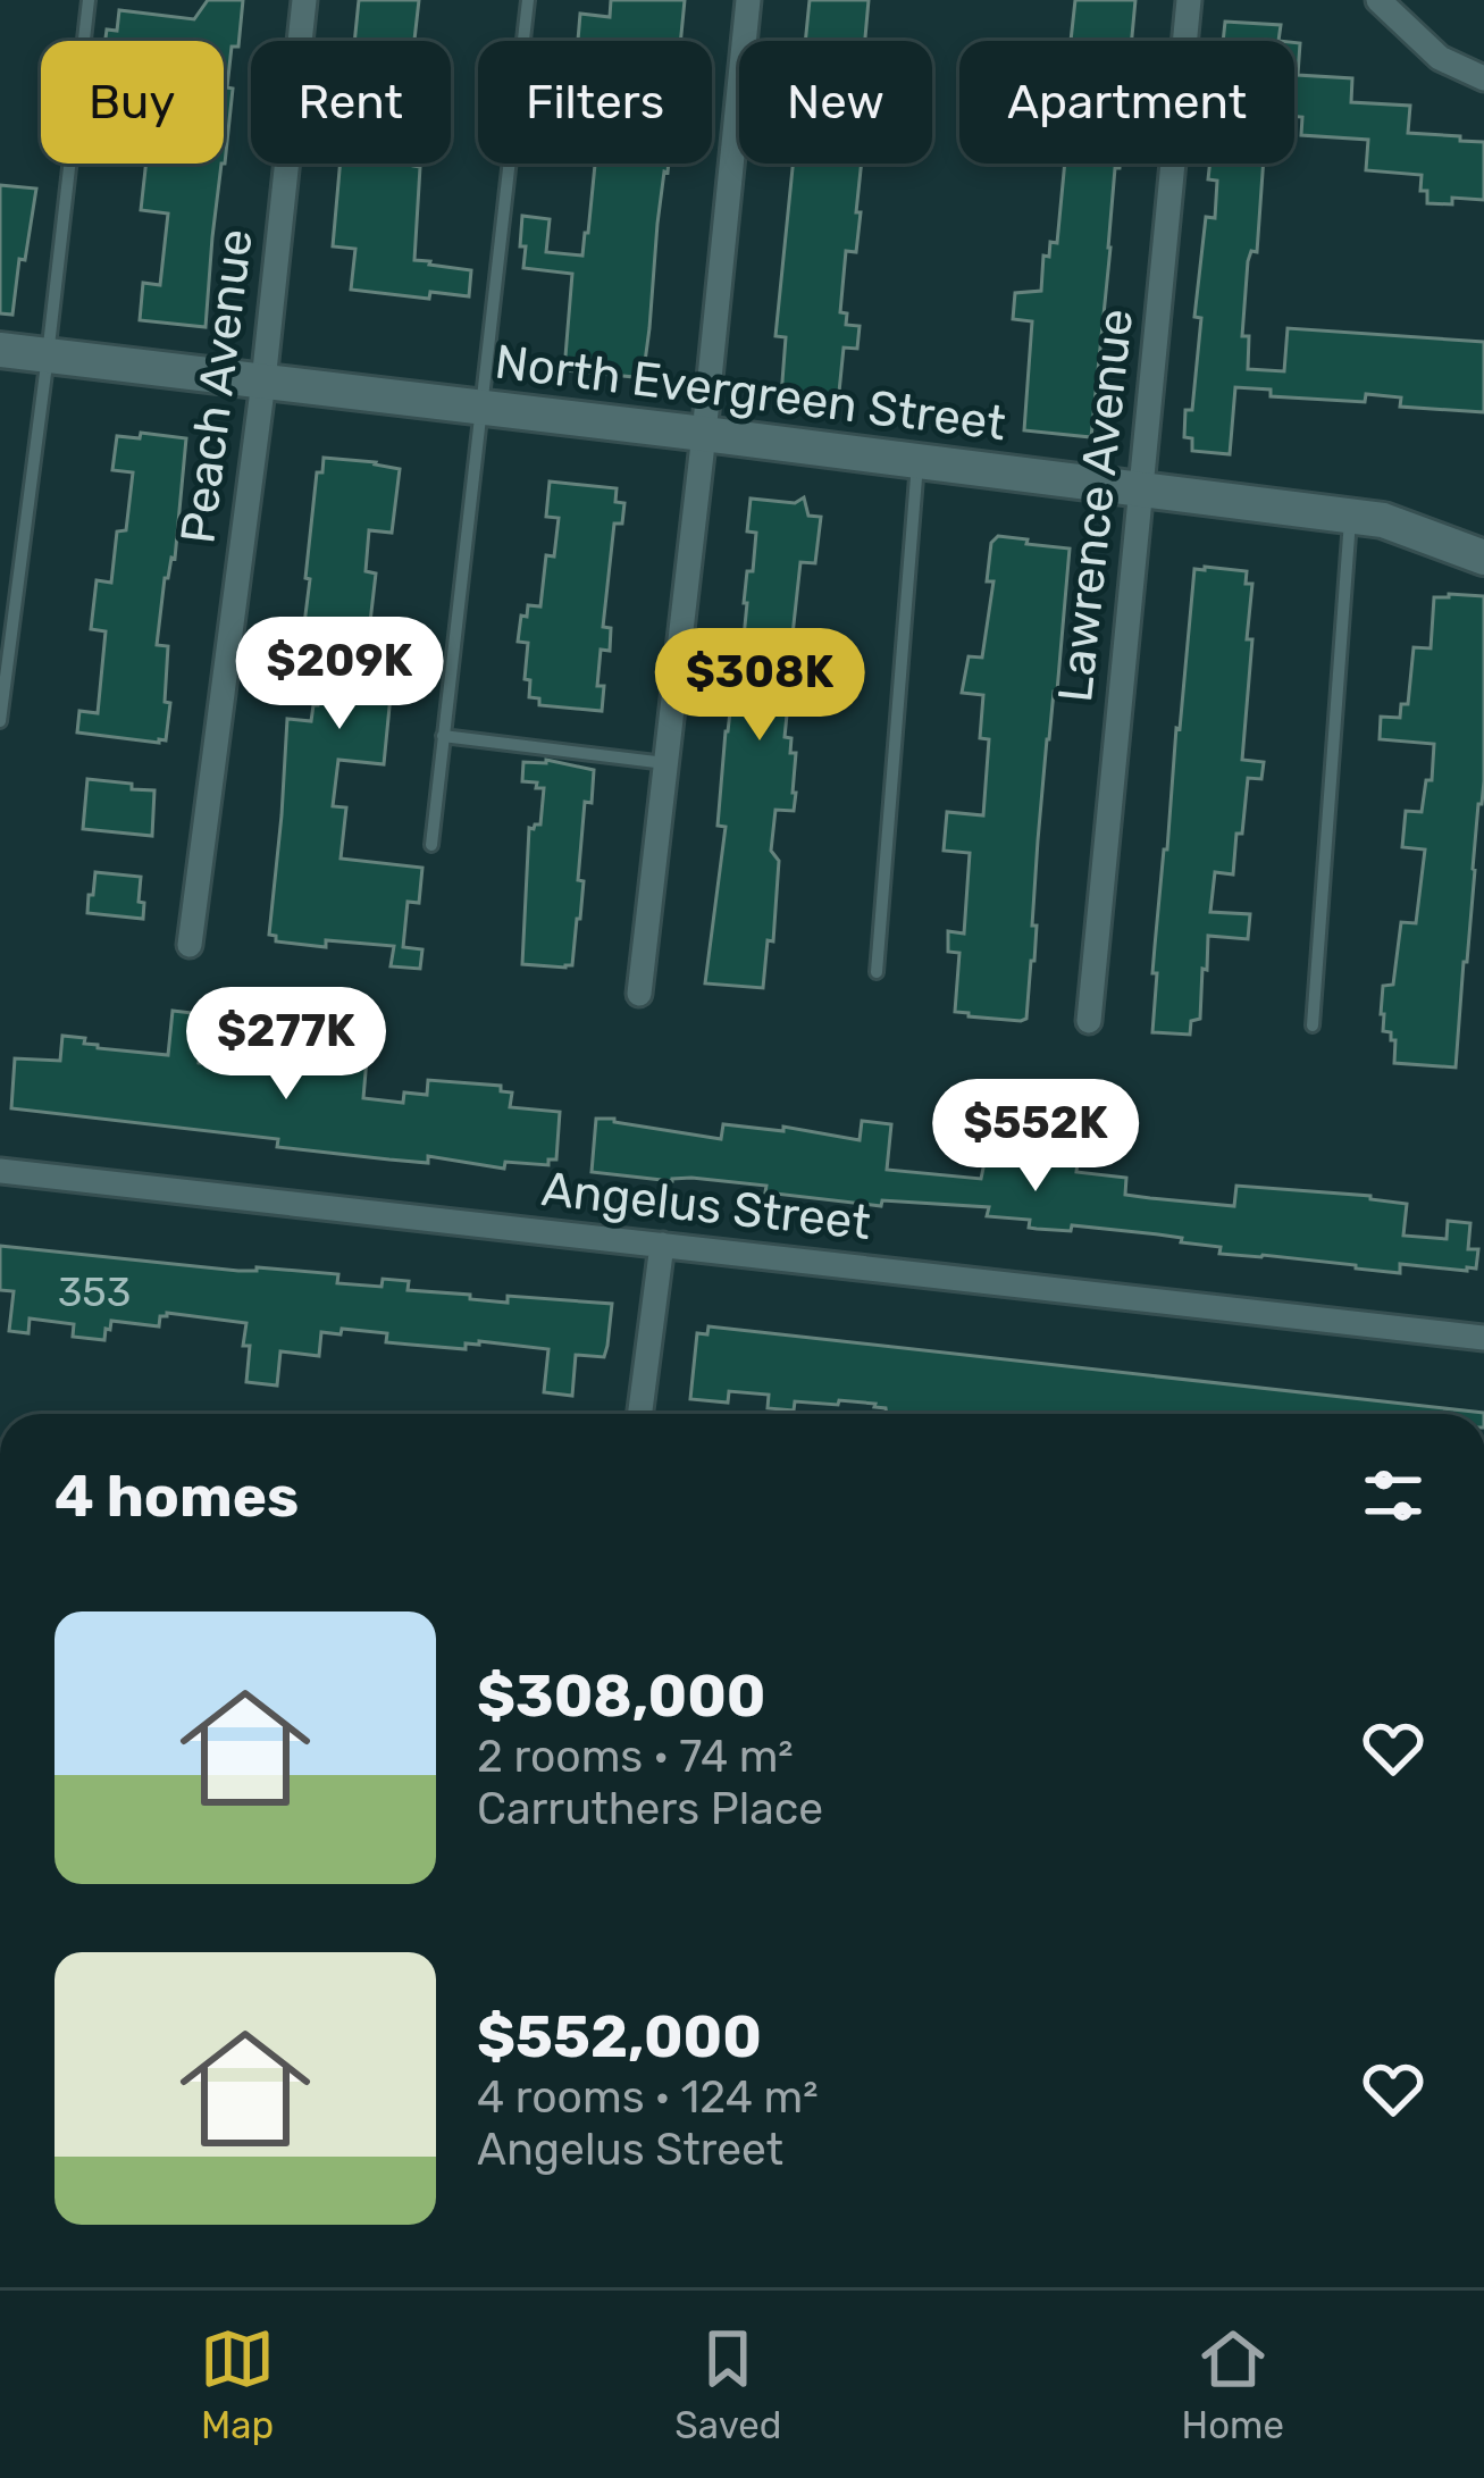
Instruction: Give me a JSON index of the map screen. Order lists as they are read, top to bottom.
{
  "streets": {
    "street": [
      "Peach Avenue",
      "North Evergreen Street",
      "Lawrence Avenue",
      "Angelus Street"
    ]
  },
  "crossings": [
    ["Peach Avenue", "North Evergreen Street"],
    ["North Evergreen Street", "Lawrence Avenue"]
  ],
  "house_numbers": ["353"],
  "page": {
    "chip": [
      "Buy",
      "Rent",
      "Filters",
      "New",
      "Apartment"
    ],
    "price": [
      "$209K",
      "$308K",
      "$277K",
      "$552K"
    ],
    "heading": "4 homes",
    "list": [
      {
        "name": "$308,000",
        "note": "2 rooms · 74 m² · Carruthers Place"
      },
      {
        "name": "$552,000",
        "note": "4 rooms · 124 m² · Angelus Street"
      }
    ],
    "tabs": ["Map", "Saved", "Home"]
  }
}
